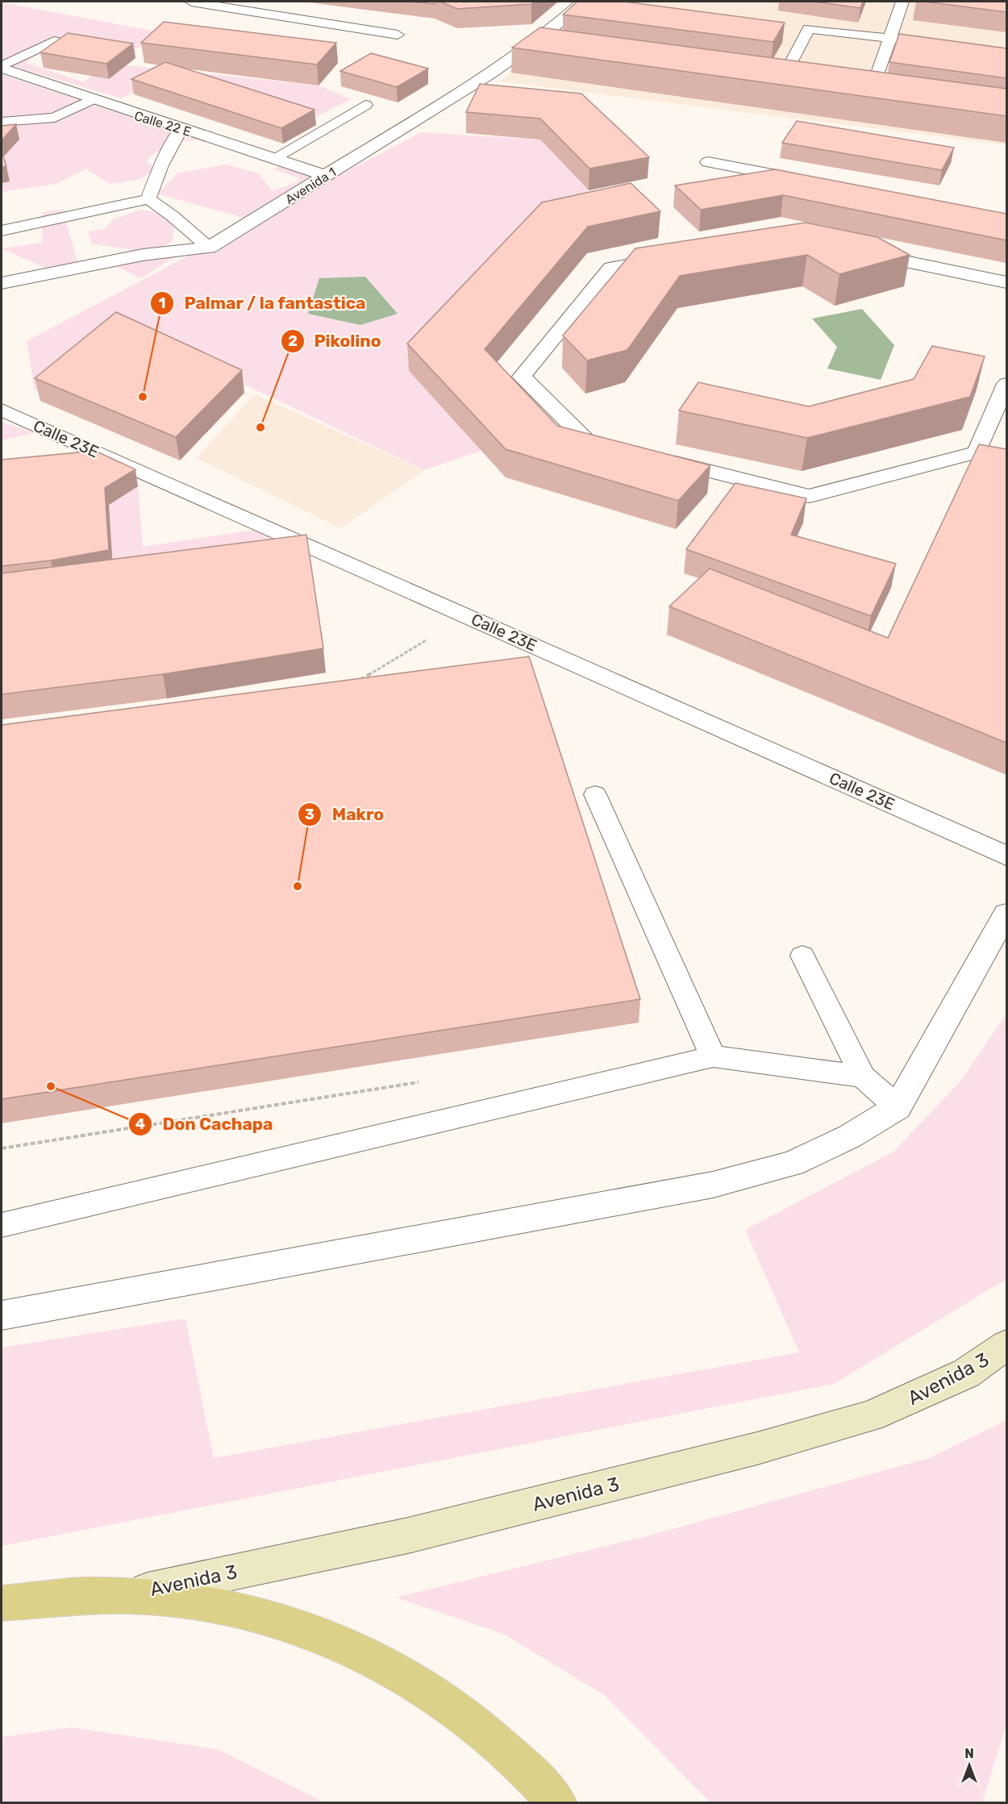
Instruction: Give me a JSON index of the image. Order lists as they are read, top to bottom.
{
  "streets": {
    "main road": ["Avenida 3"],
    "street": ["Calle 22 E", "Avenida 1", "Calle 23E"]
  },
  "crossings": [
    ["Calle 22 E", "Avenida 1"]
  ],
  "places": [
    "Palmar / la fantastica",
    "Pikolino",
    "Makro",
    "Don Cachapa"
  ],
  "north": "top"
}
